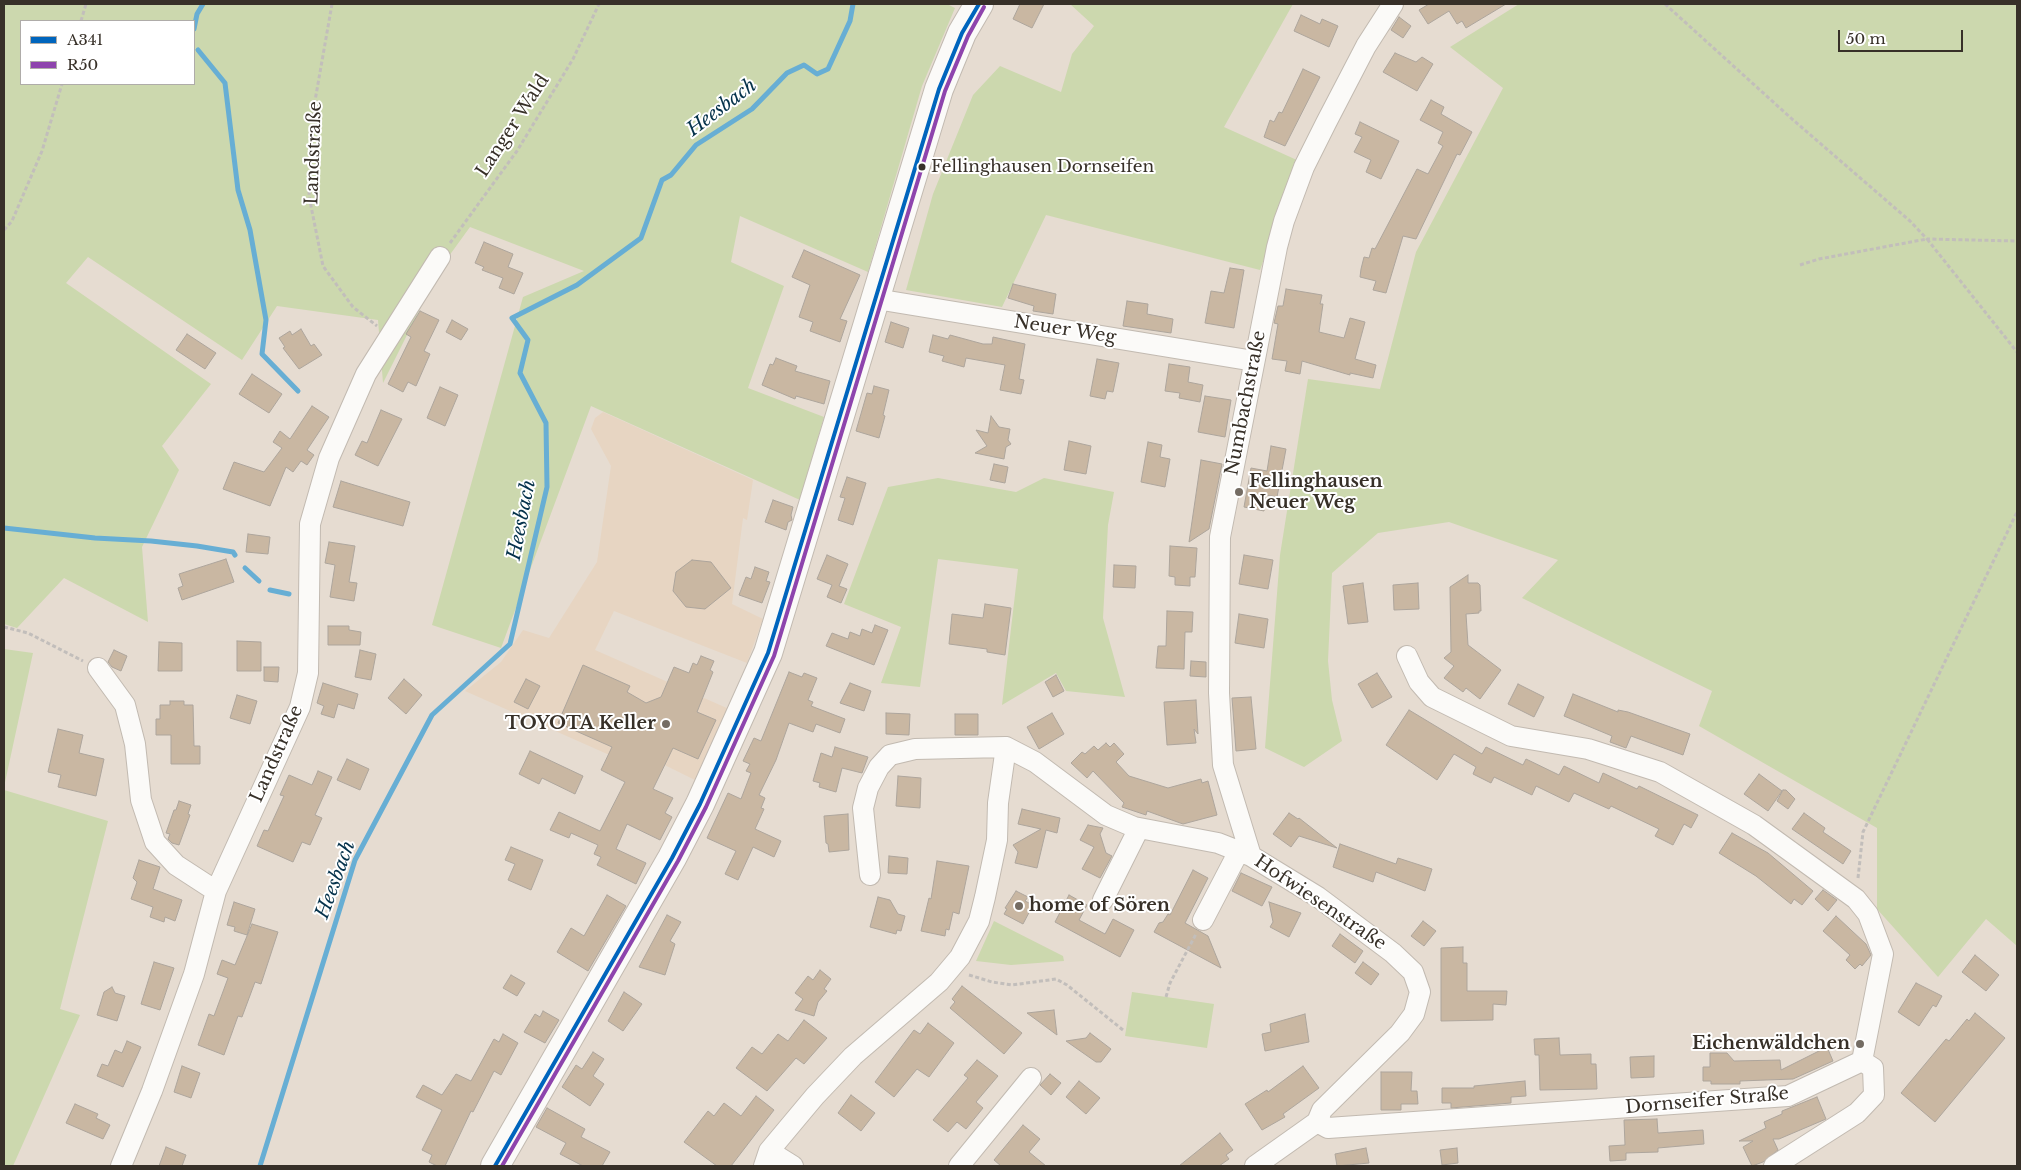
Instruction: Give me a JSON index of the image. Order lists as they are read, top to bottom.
{
  "streets": {
    "street": [
      "Landstraße",
      "Neuer Weg",
      "Numbachstraße",
      "Hofwiesenstraße",
      "Dornseifer Straße"
    ],
    "path": ["Langer Wald"]
  },
  "crossings": [
    ["Langer Wald", "Landstraße"],
    ["Neuer Weg", "Numbachstraße"],
    ["Numbachstraße", "Hofwiesenstraße"],
    ["Hofwiesenstraße", "Dornseifer Straße"]
  ],
  "water": ["Heesbach"],
  "places": [
    "Fellinghausen Dornseifen",
    "Fellinghausen Neuer Weg",
    "TOYOTA Keller",
    "home of Sören",
    "Eichenwäldchen"
  ],
  "lines": ["transit line A341", "transit line R50"],
  "legend": ["A341", "R50"],
  "scale_bar": "50 m"
}
